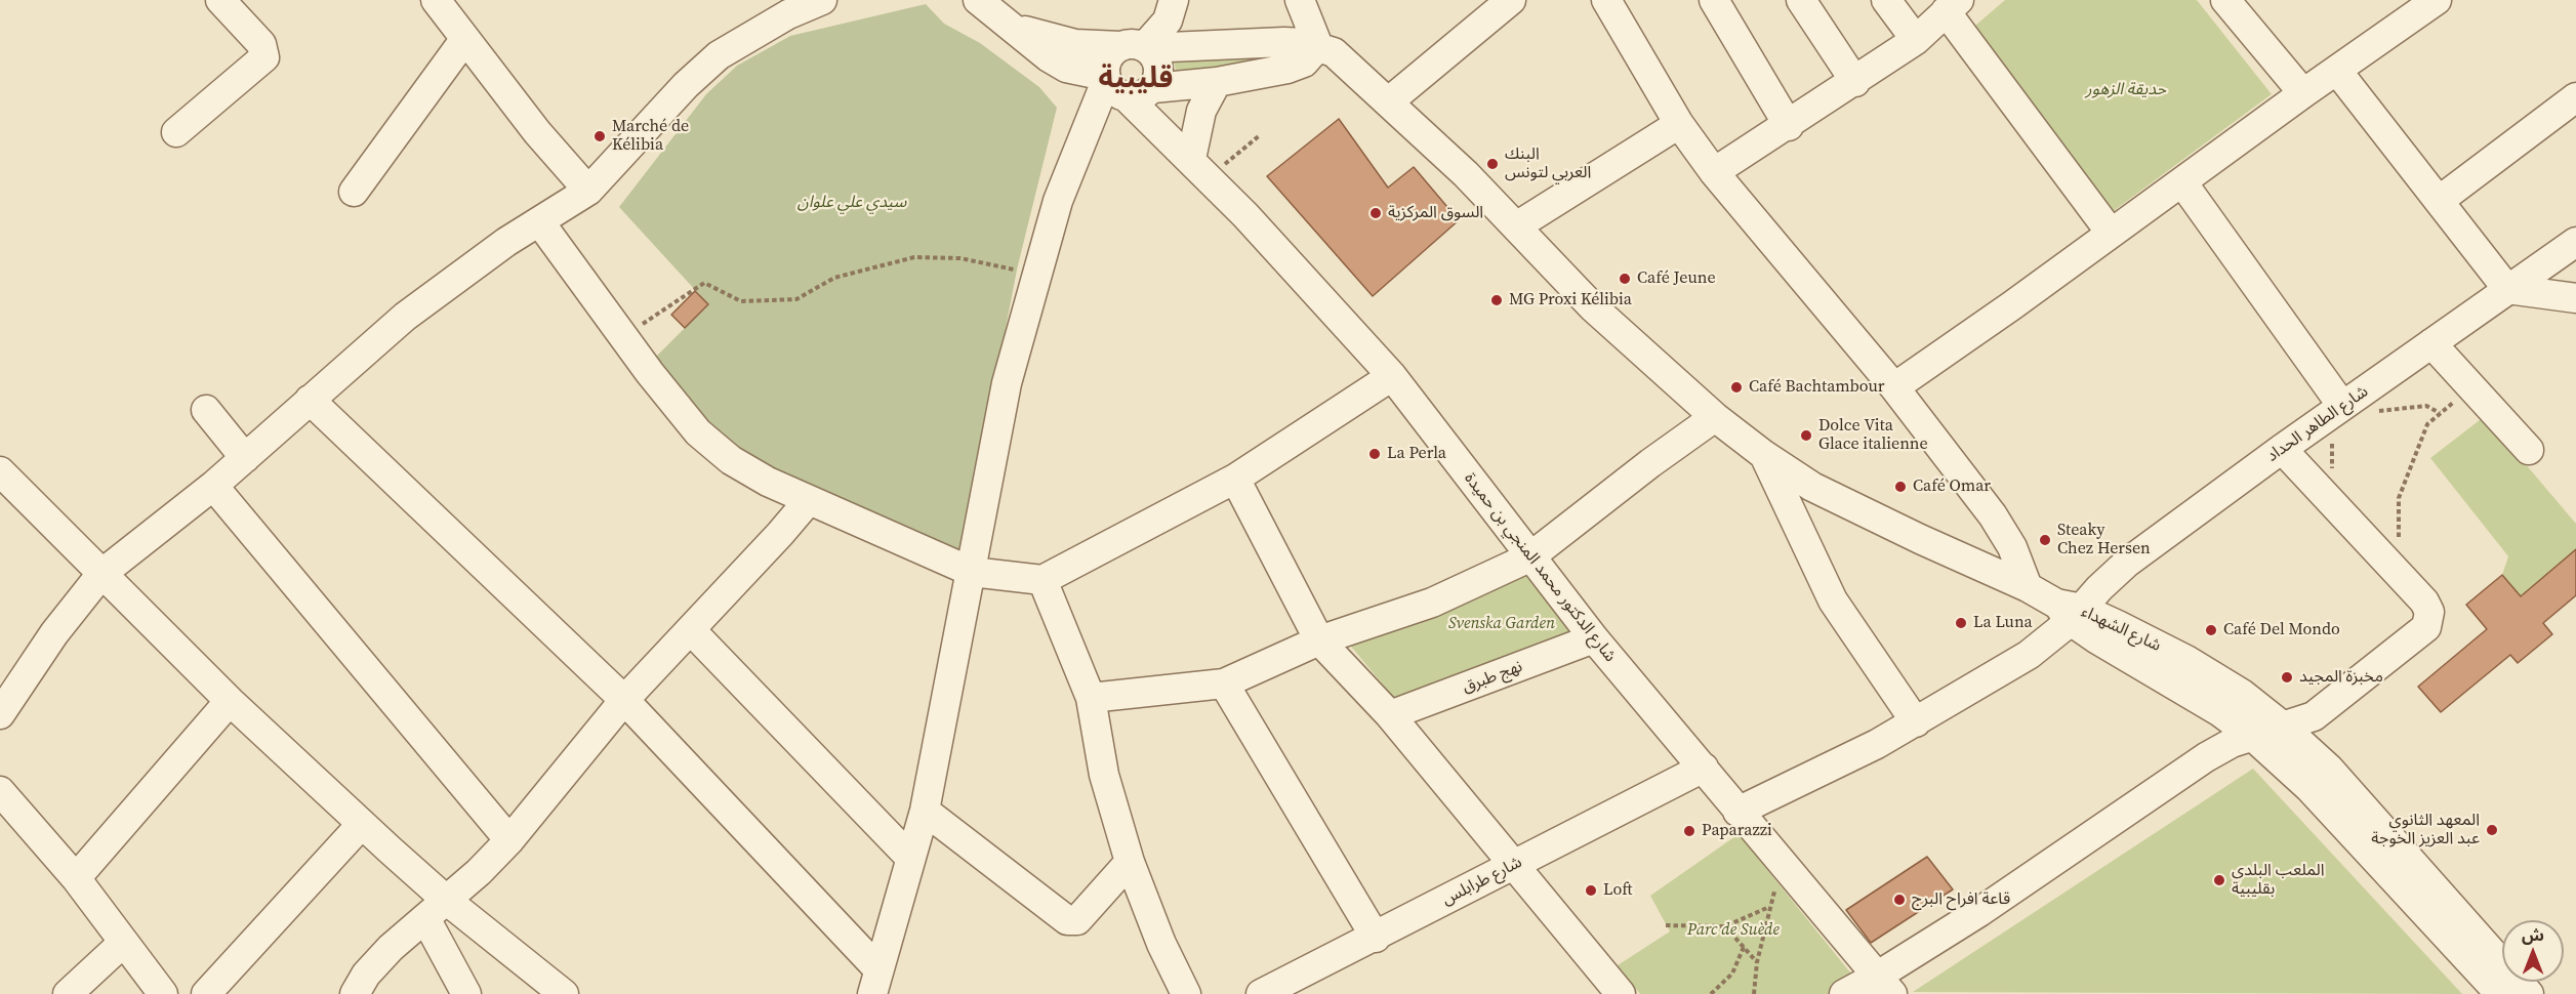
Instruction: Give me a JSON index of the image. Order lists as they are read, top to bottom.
{
  "streets": {
    "street": [
      "شارع الطاهر الحداد",
      "شارع الدكتور محمد المنجي بن حميدة",
      "شارع الشهداء",
      "نهج طبرق",
      "شارع طرابلس"
    ]
  },
  "crossings": [
    ["شارع الطاهر الحداد", "شارع الدكتور محمد المنجي بن حميدة"],
    ["شارع الطاهر الحداد", "شارع الشهداء"],
    ["شارع الدكتور محمد المنجي بن حميدة", "نهج طبرق"],
    ["شارع الدكتور محمد المنجي بن حميدة", "شارع طرابلس"]
  ],
  "districts": ["قليبية"],
  "parks": [
    "حديقة الزهور",
    "سيدي علي علوان",
    "Svenska Garden",
    "Parc de Suède"
  ],
  "places": [
    "Marché de Kélibia",
    "البنك العربي لتونس",
    "السوق المركزية",
    "Café Jeune",
    "MG Proxi Kélibia",
    "Café Bachtambour",
    "Dolce Vita Glace italienne",
    "La Perla",
    "Café Omar",
    "Steaky Chez Hersen",
    "La Luna",
    "Café Del Mondo",
    "مخبزة المجيد",
    "المعهد الثانوي عبد العزيز الخوجة",
    "Paparazzi",
    "الملعب البلدي بقليبية",
    "Loft",
    "قاعة افراح البرج"
  ],
  "north": "top"
}
